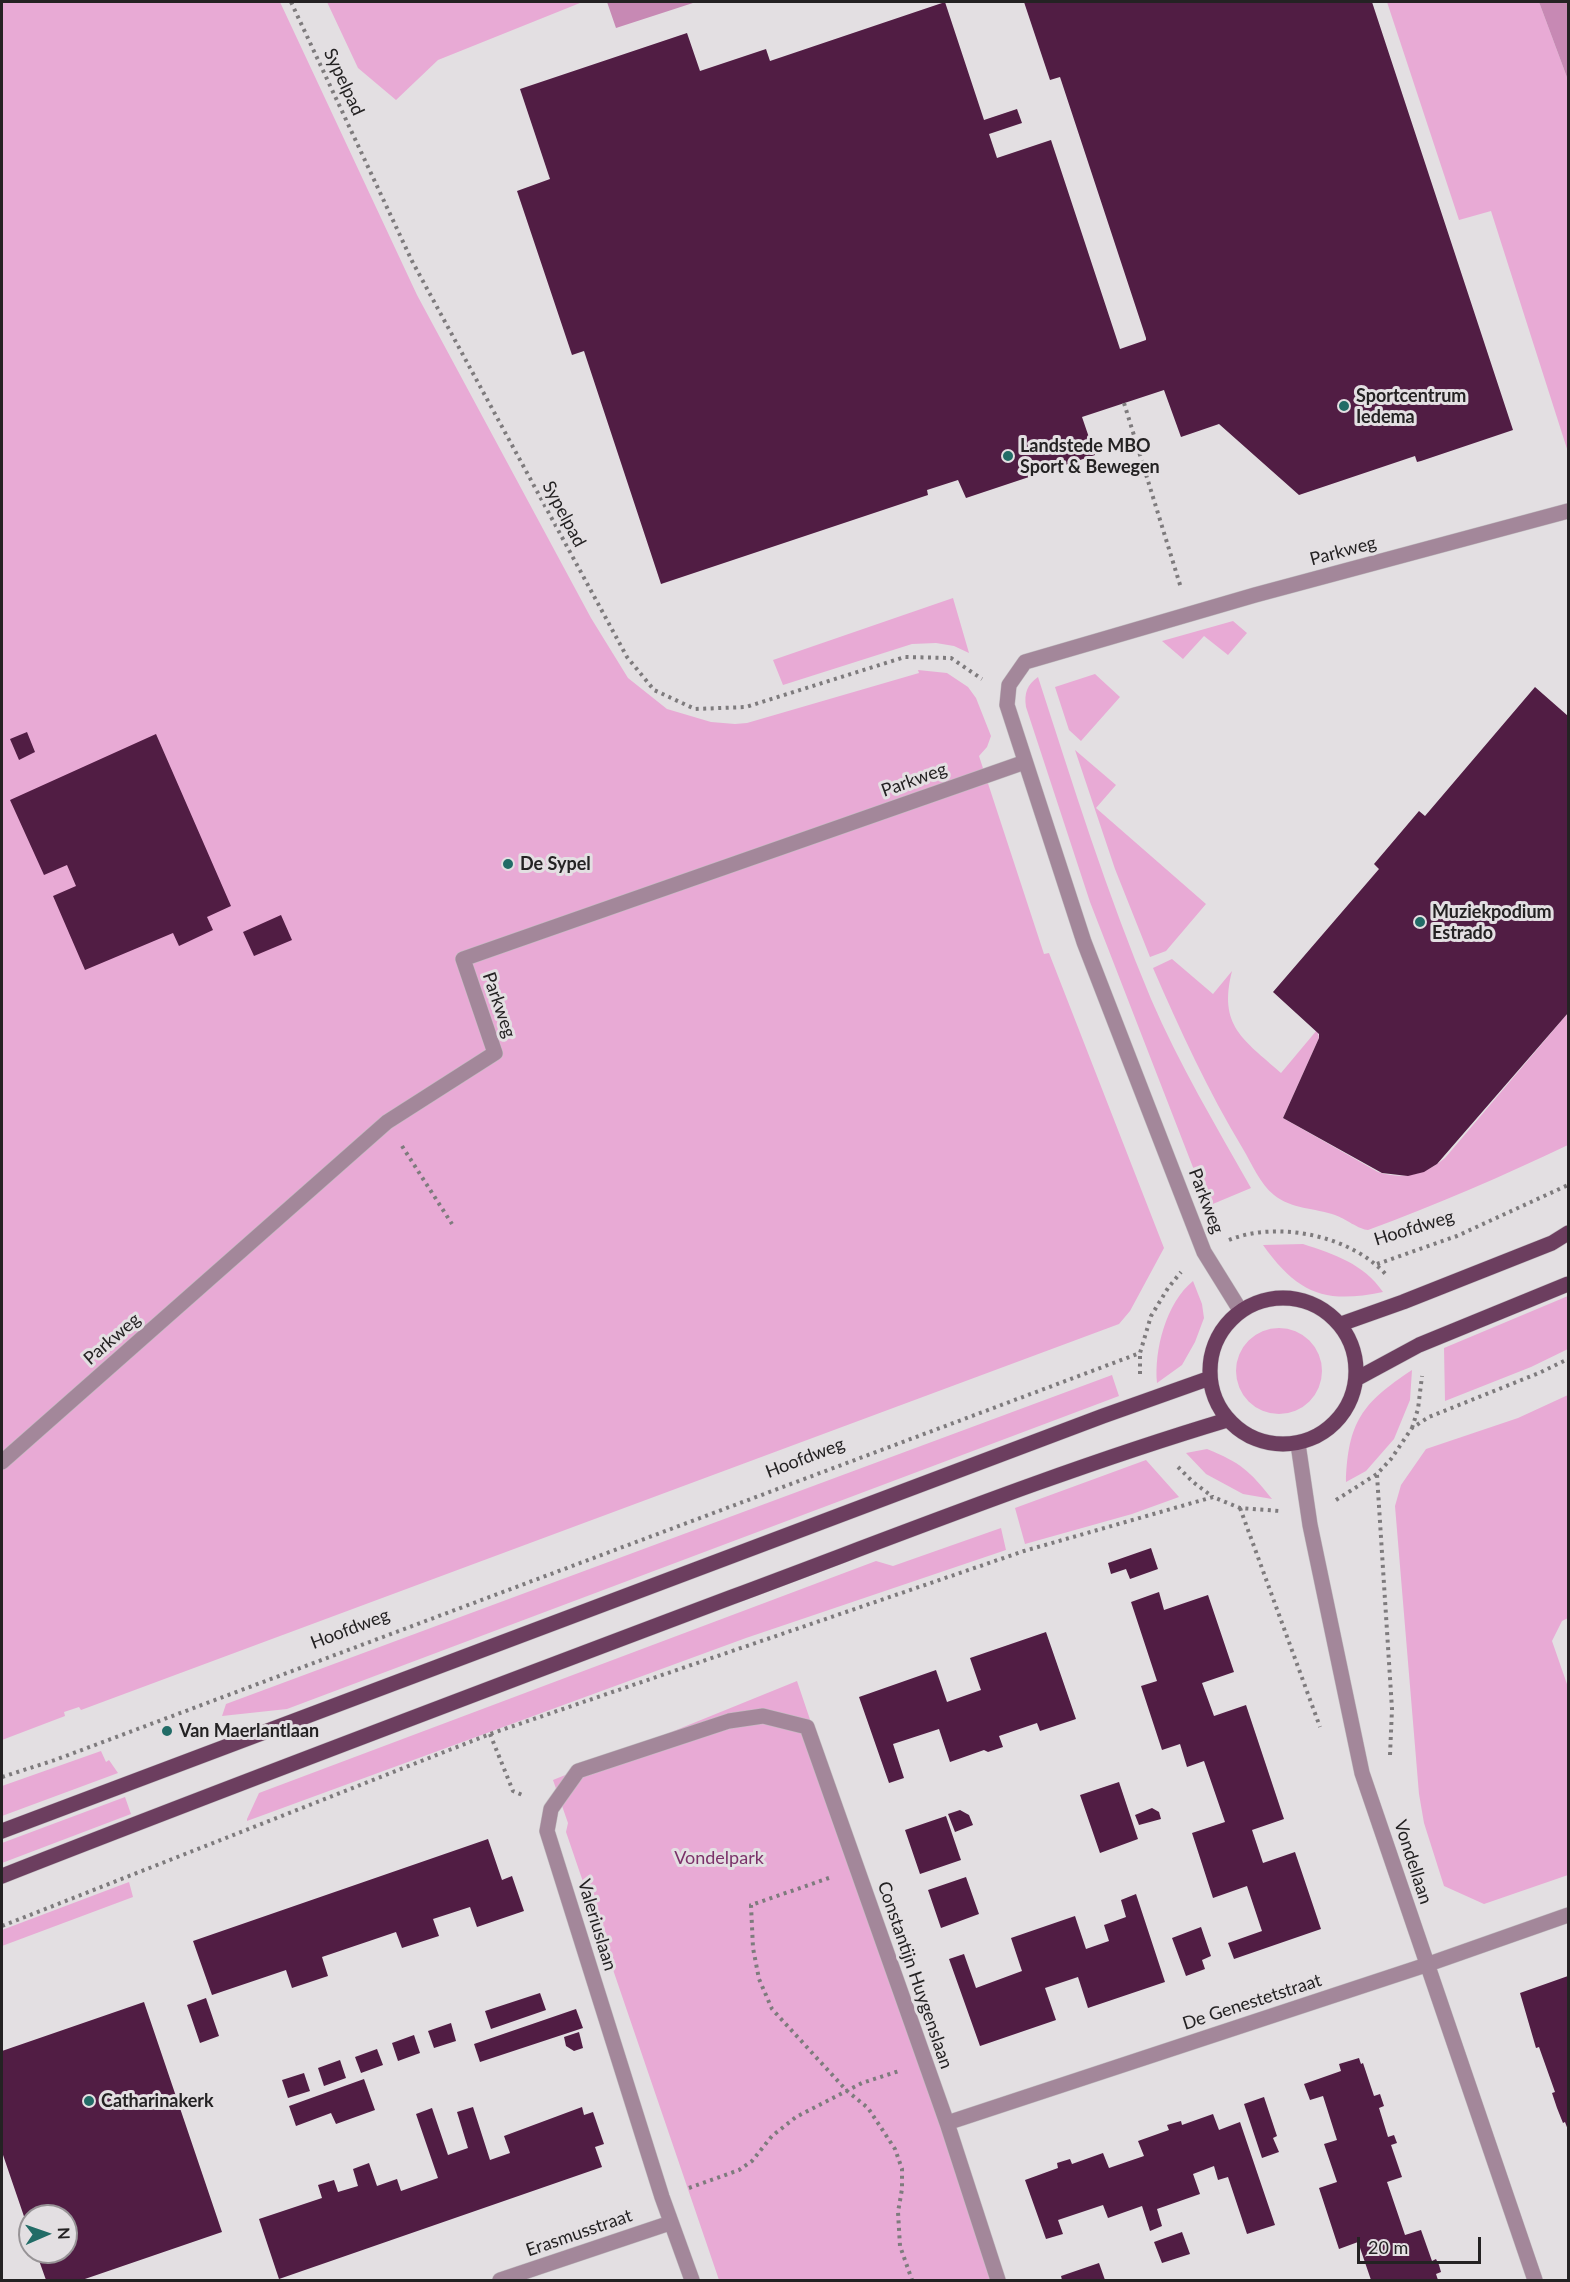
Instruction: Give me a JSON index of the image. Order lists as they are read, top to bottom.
{
  "streets": {
    "street": [
      "Parkweg",
      "Vondellaan",
      "Valeriuslaan",
      "Constantijn Huygenslaan",
      "De Genestetstraat",
      "Erasmusstraat"
    ],
    "path": ["Sypelpad", "Hoofdweg"]
  },
  "crossings": [
    ["Sypelpad", "Parkweg"],
    ["Parkweg", "Hoofdweg"],
    ["Parkweg", "Vondellaan"],
    ["Vondellaan", "De Genestetstraat"],
    ["Valeriuslaan", "Constantijn Huygenslaan"],
    ["Valeriuslaan", "Erasmusstraat"],
    ["Constantijn Huygenslaan", "De Genestetstraat"]
  ],
  "parks": ["Vondelpark"],
  "places": [
    "Sportcentrum Iedema",
    "Landstede MBO Sport & Bewegen",
    "De Sypel",
    "Muziekpodium Estrado",
    "Van Maerlantlaan",
    "Catharinakerk"
  ],
  "scale_bar": "20 m",
  "north": "right"
}
